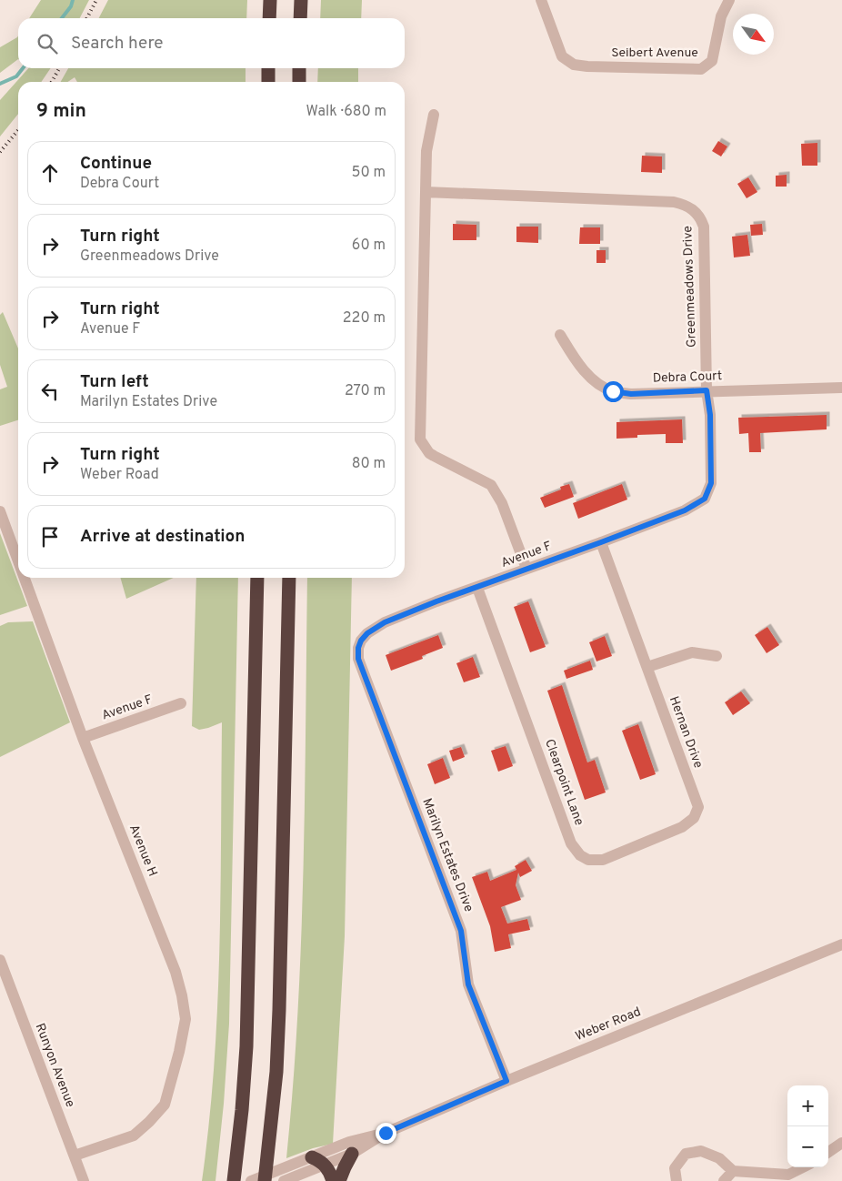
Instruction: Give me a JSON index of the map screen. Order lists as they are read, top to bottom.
{
  "streets": {
    "street": [
      "Seibert Avenue",
      "Greenmeadows Drive",
      "Debra Court",
      "Avenue F",
      "Hernan Drive",
      "Clearpoint Lane",
      "Avenue H",
      "Marilyn Estates Drive",
      "Weber Road",
      "Runyon Avenue"
    ]
  },
  "crossings": [
    ["Greenmeadows Drive", "Debra Court"],
    ["Greenmeadows Drive", "Avenue F"],
    ["Avenue F", "Hernan Drive"],
    ["Avenue F", "Clearpoint Lane"],
    ["Avenue F", "Avenue H"],
    ["Avenue F", "Marilyn Estates Drive"],
    ["Hernan Drive", "Clearpoint Lane"],
    ["Avenue H", "Runyon Avenue"],
    ["Marilyn Estates Drive", "Weber Road"]
  ],
  "north": "bottom right",
  "page": {
    "search": "Search here",
    "heading": ["9 min", "Walk · 680 m"],
    "list": [
      ["Continue", "Debra Court", "50 m"],
      ["Turn right", "Greenmeadows Drive", "60 m"],
      ["Turn right", "Avenue F", "220 m"],
      ["Turn left", "Marilyn Estates Drive", "270 m"],
      ["Turn right", "Weber Road", "80 m"],
      "Arrive at destination"
    ],
    "map_buttons": ["+", "−"]
  }
}
